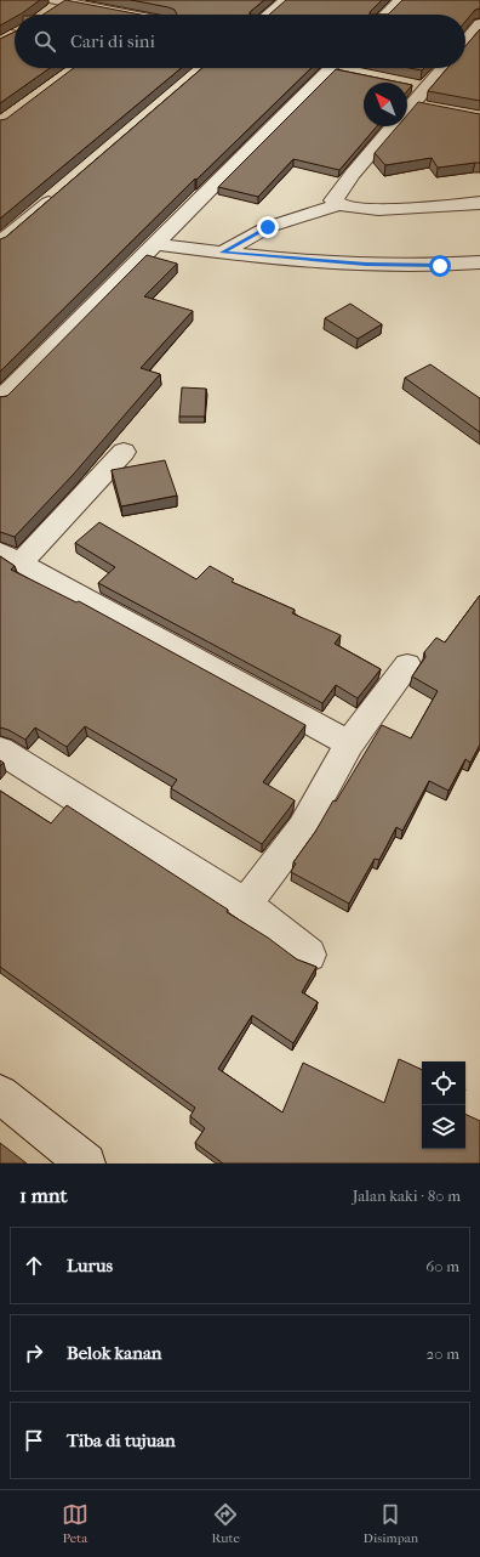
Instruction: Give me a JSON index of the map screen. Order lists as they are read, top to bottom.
{
  "north": "top left",
  "page": {
    "search": "Cari di sini",
    "heading": ["1 mnt", "Jalan kaki · 80 m"],
    "list": [
      ["Lurus", "60 m"],
      ["Belok kanan", "20 m"],
      "Tiba di tujuan"
    ],
    "nav": ["Peta", "Rute", "Disimpan"]
  }
}
